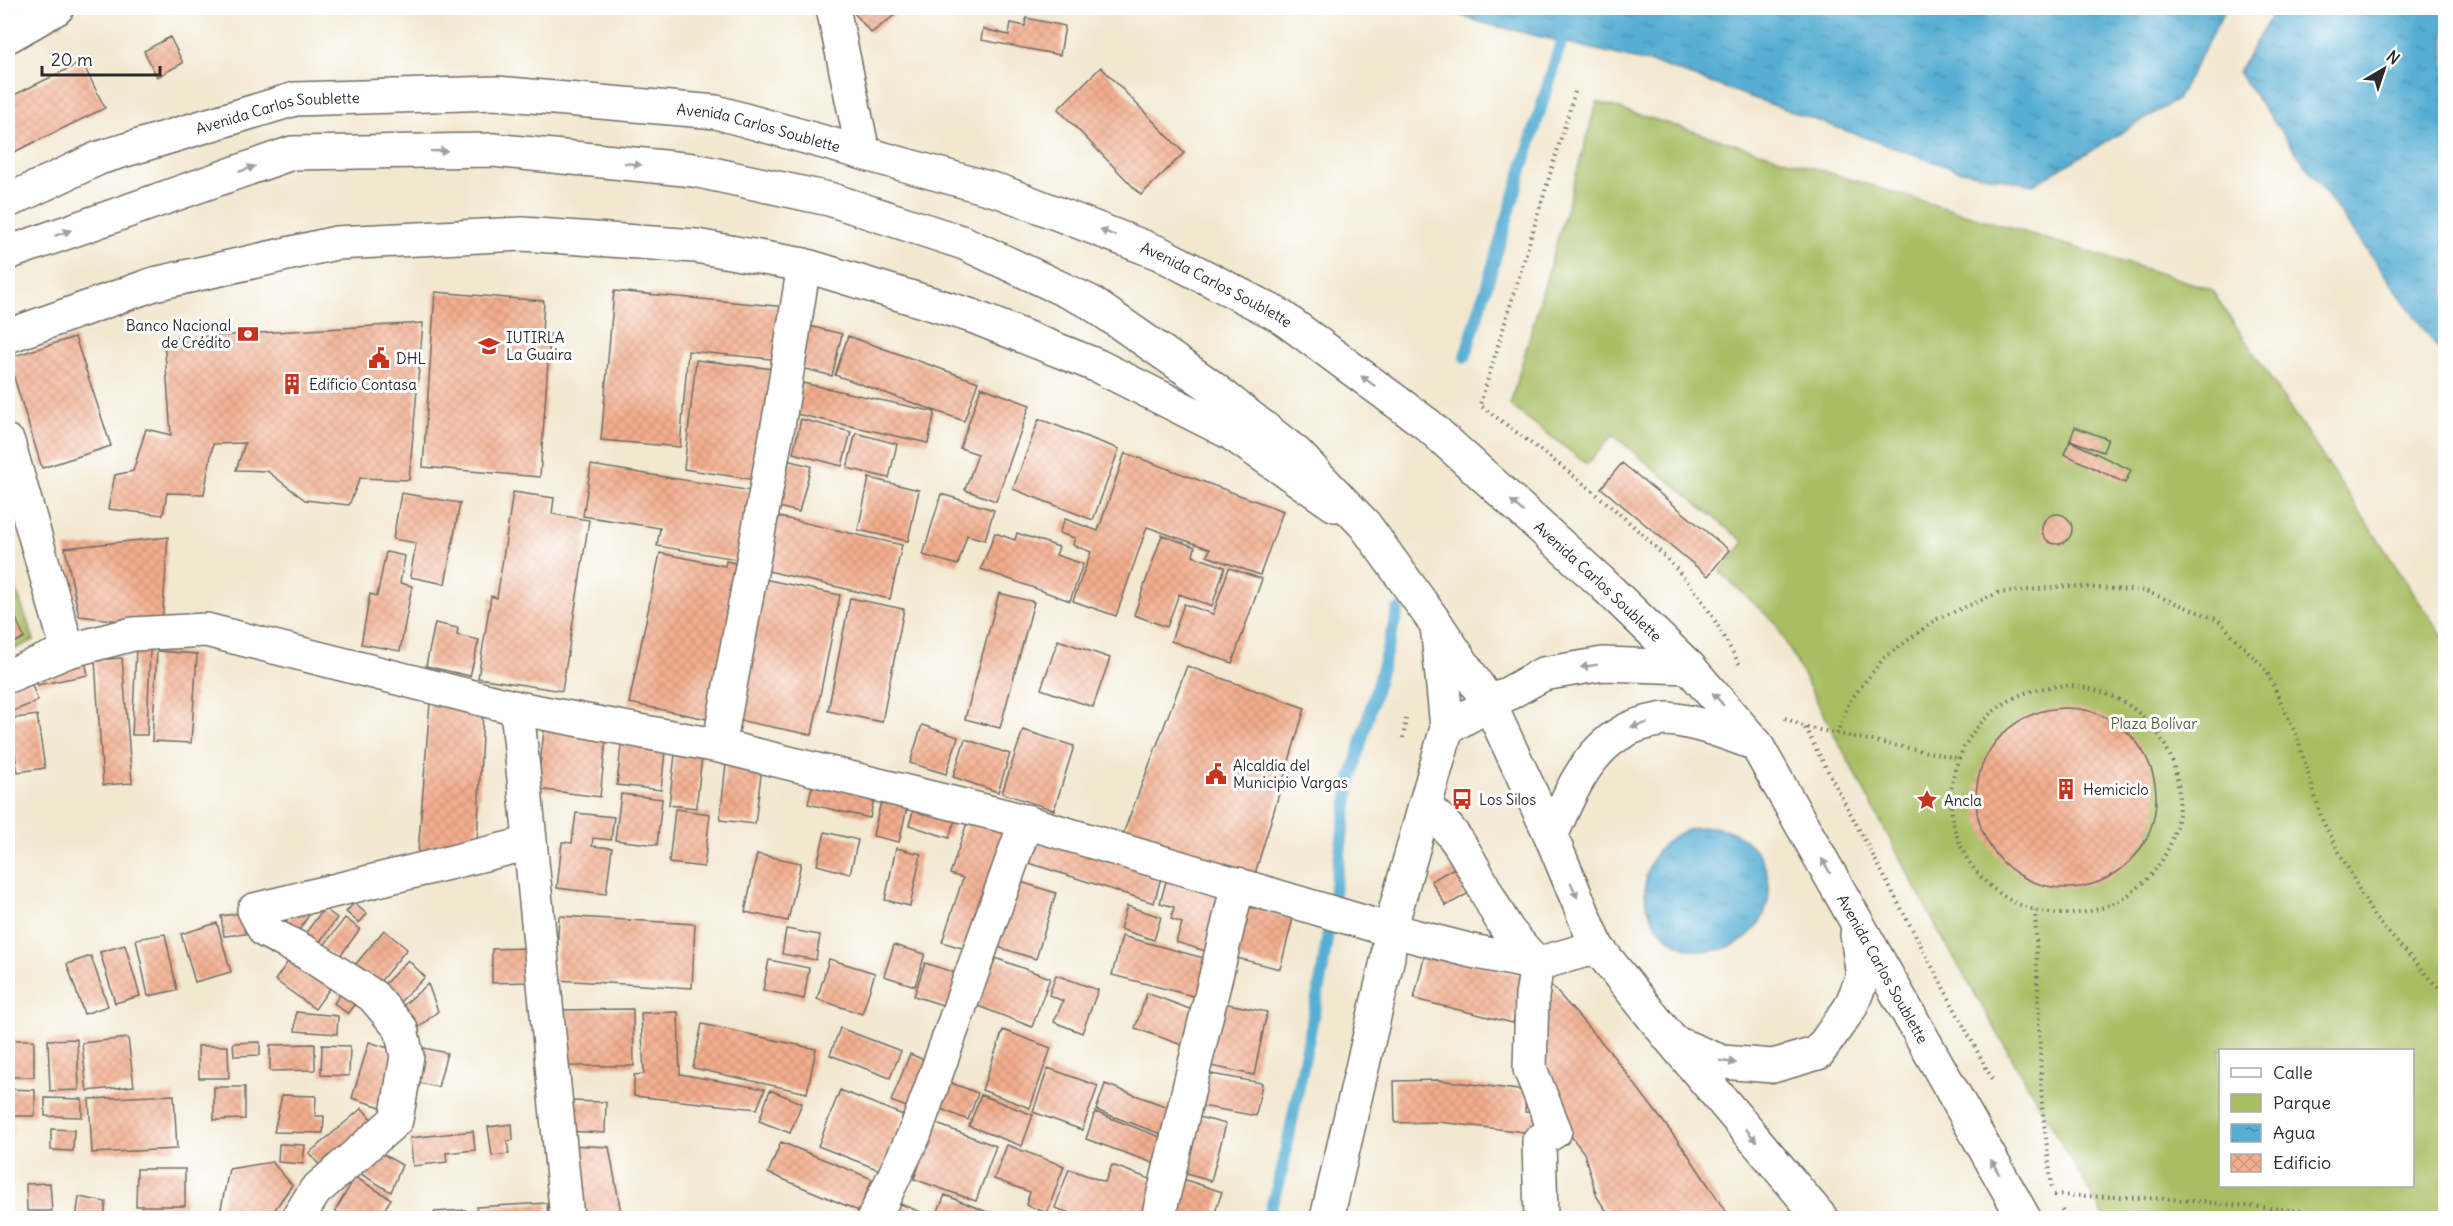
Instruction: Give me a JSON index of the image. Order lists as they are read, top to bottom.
{
  "streets": {
    "main road": ["Avenida Carlos Soublette"]
  },
  "parks": ["Plaza Bolívar"],
  "places": {
    "bank": ["Banco Nacional de Crédito"],
    "school or university": ["IUTIRLA La Guaira"],
    "public building": ["DHL", "Alcaldia del Municipio Vargas"],
    "building": ["Edificio Contasa", "Hemiciclo"],
    "bus stop": ["Los Silos"],
    "place": ["Ancla"]
  },
  "legend": [
    "Calle",
    "Parque",
    "Agua",
    "Edificio"
  ],
  "scale_bar": "20 m",
  "north": "top right"
}
